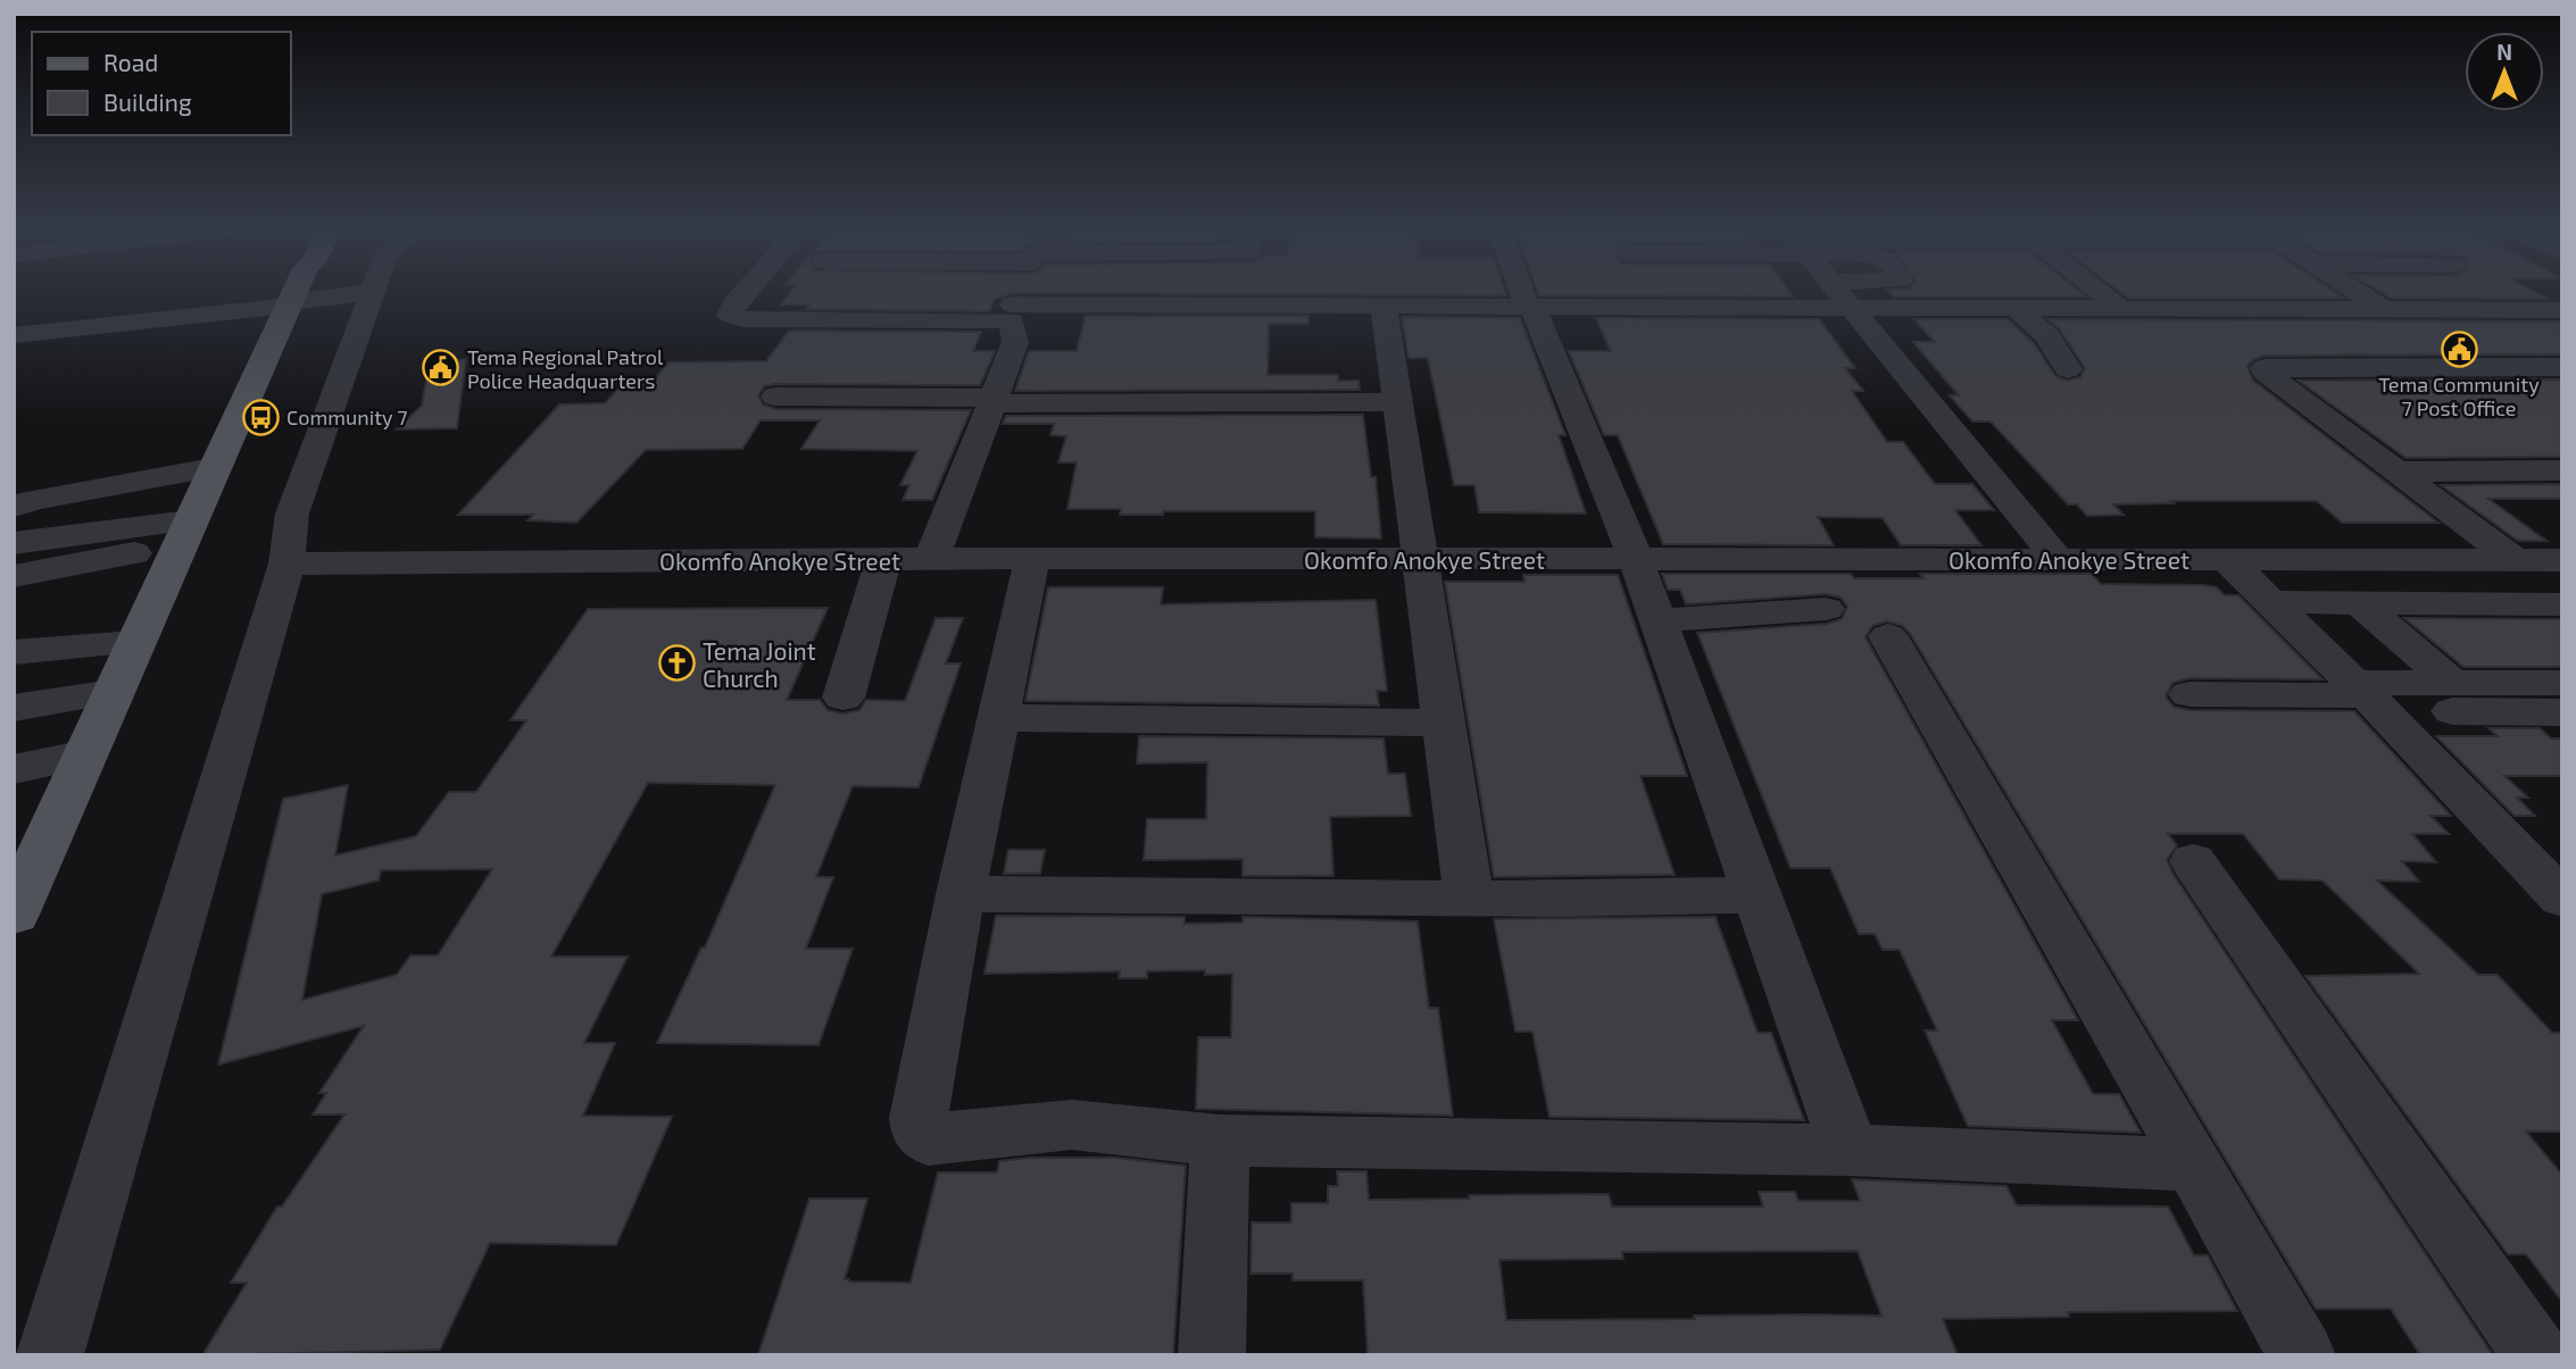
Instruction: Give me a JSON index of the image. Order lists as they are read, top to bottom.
{
  "streets": {
    "street": ["Okomfo Anokye Street"]
  },
  "places": {
    "public building": ["Tema Community 7 Post Office", "Tema Regional Patrol Police Headquarters"],
    "bus stop": ["Community 7"],
    "church": ["Tema Joint Church"]
  },
  "legend": ["Road", "Building"],
  "north": "top"
}
